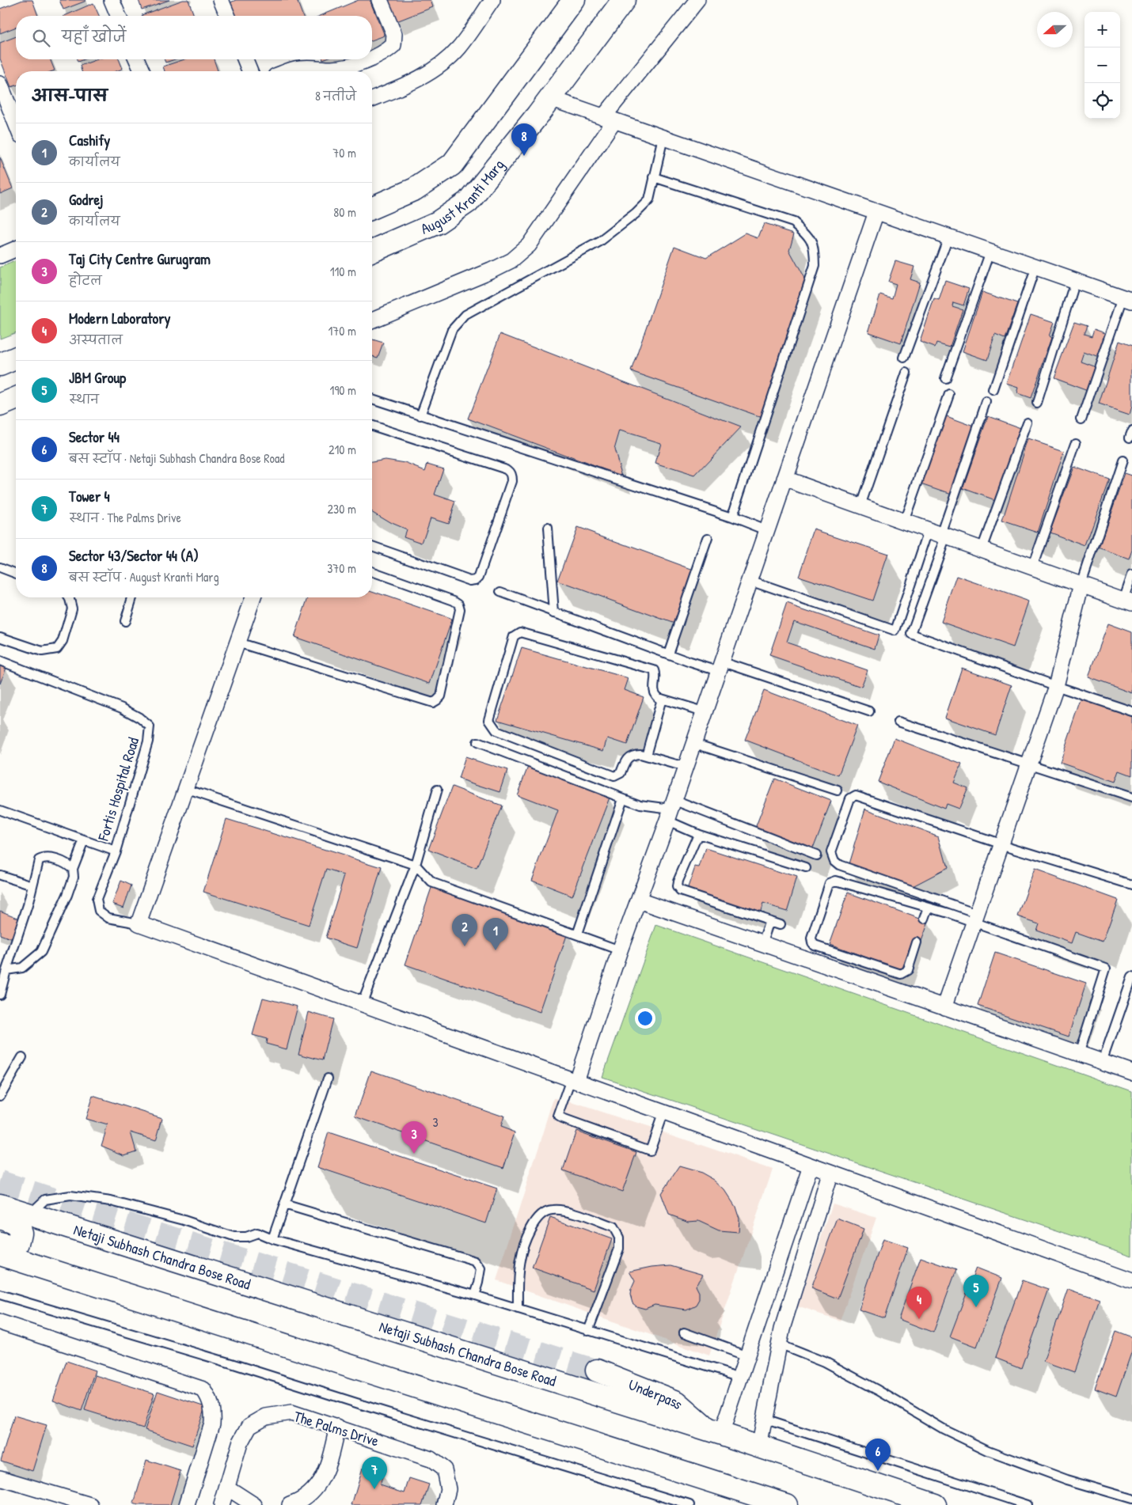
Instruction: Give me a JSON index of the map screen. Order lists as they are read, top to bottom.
{
  "streets": {
    "main road": ["August Kranti Marg", "Netaji Subhash Chandra Bose Road", "Underpass"],
    "street": ["The Palms Drive"],
    "lane": ["Fortis Hospital Road"]
  },
  "crossings": [
    ["Netaji Subhash Chandra Bose Road", "Underpass"]
  ],
  "house_numbers": ["3"],
  "north": "left",
  "page": {
    "map_buttons": ["+", "−"],
    "search": "यहाँ खोजें",
    "heading": ["आस-पास", "8 नतीजे"],
    "list": [
      {
        "mark": "1",
        "name": "Cashify",
        "note": "कार्यालय",
        "value": "70 m"
      },
      {
        "mark": "2",
        "name": "Godrej",
        "note": "कार्यालय",
        "value": "80 m"
      },
      {
        "mark": "3",
        "name": "Taj City Centre Gurugram",
        "note": "होटल",
        "value": "110 m"
      },
      {
        "mark": "4",
        "name": "Modern Laboratory",
        "note": "अस्पताल",
        "value": "170 m"
      },
      {
        "mark": "5",
        "name": "JBM Group",
        "note": "स्थान",
        "value": "190 m"
      },
      {
        "mark": "6",
        "name": "Sector 44",
        "note": "बस स्टॉप · Netaji Subhash Chandra Bose Road",
        "value": "210 m"
      },
      {
        "mark": "7",
        "name": "Tower 4",
        "note": "स्थान · The Palms Drive",
        "value": "230 m"
      },
      {
        "mark": "8",
        "name": "Sector 43/Sector 44 (A)",
        "note": "बस स्टॉप · August Kranti Marg",
        "value": "370 m"
      }
    ],
    "pins": [
      "8",
      "2",
      "1",
      "3",
      "5",
      "4",
      "6",
      "7"
    ]
  }
}
